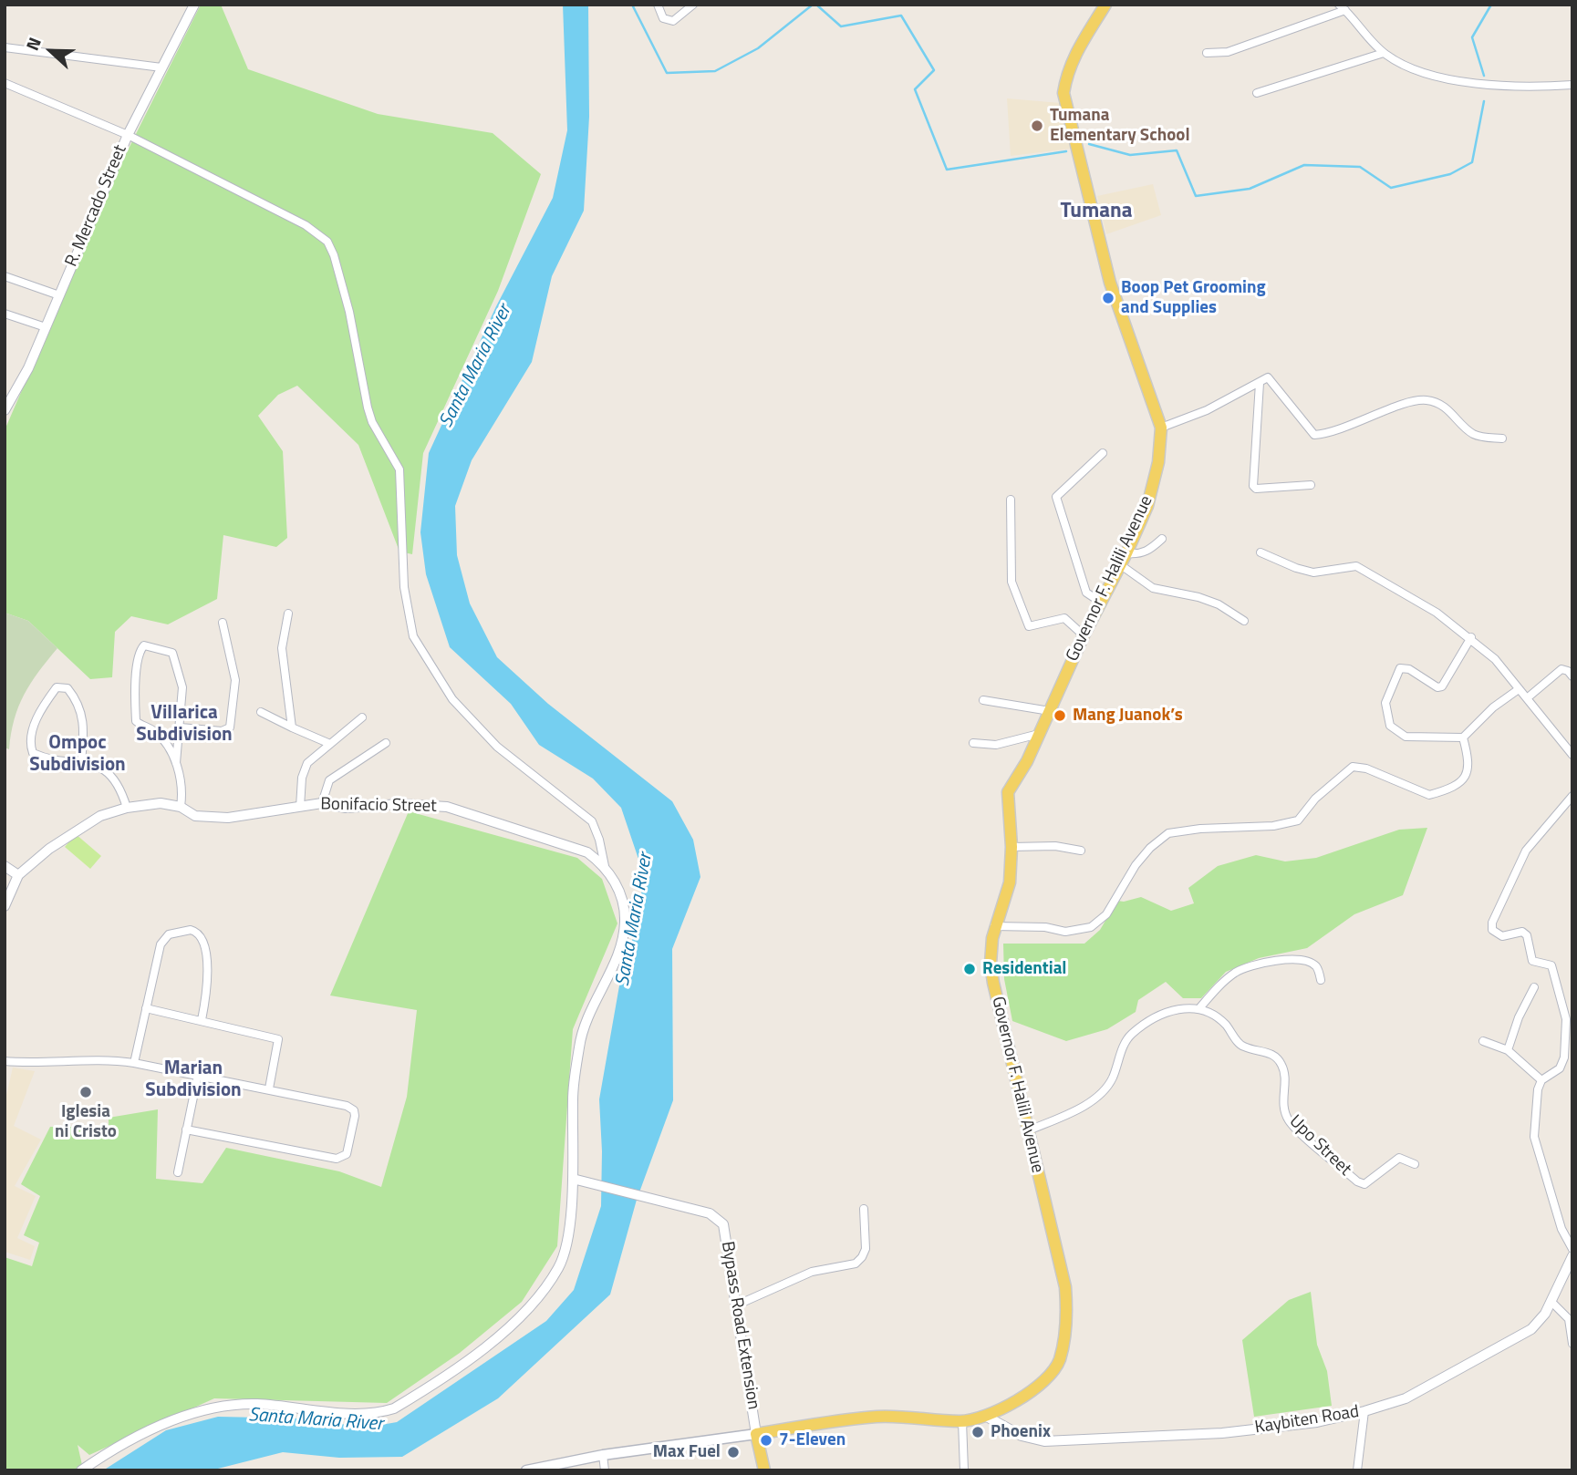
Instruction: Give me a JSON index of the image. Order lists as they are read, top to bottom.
{
  "streets": {
    "main road": ["Governor F. Halili Avenue", "Bypass Road Extension"],
    "street": [
      "R. Mercado Street",
      "Bonifacio Street",
      "Upo Street",
      "Kaybiten Road"
    ]
  },
  "crossings": [
    ["Governor F. Halili Avenue", "Bypass Road Extension"],
    ["Governor F. Halili Avenue", "Kaybiten Road"]
  ],
  "districts": [
    "Tumana",
    "Villarica Subdivision",
    "Ompoc Subdivision",
    "Marian Subdivision"
  ],
  "water": ["Santa Maria River"],
  "places": [
    "Tumana Elementary School",
    "Boop Pet Grooming and Supplies",
    "Mang Juanok’s",
    "Residential",
    "Iglesia ni Cristo",
    "Phoenix",
    "7-Eleven",
    "Max Fuel"
  ],
  "north": "left"
}
